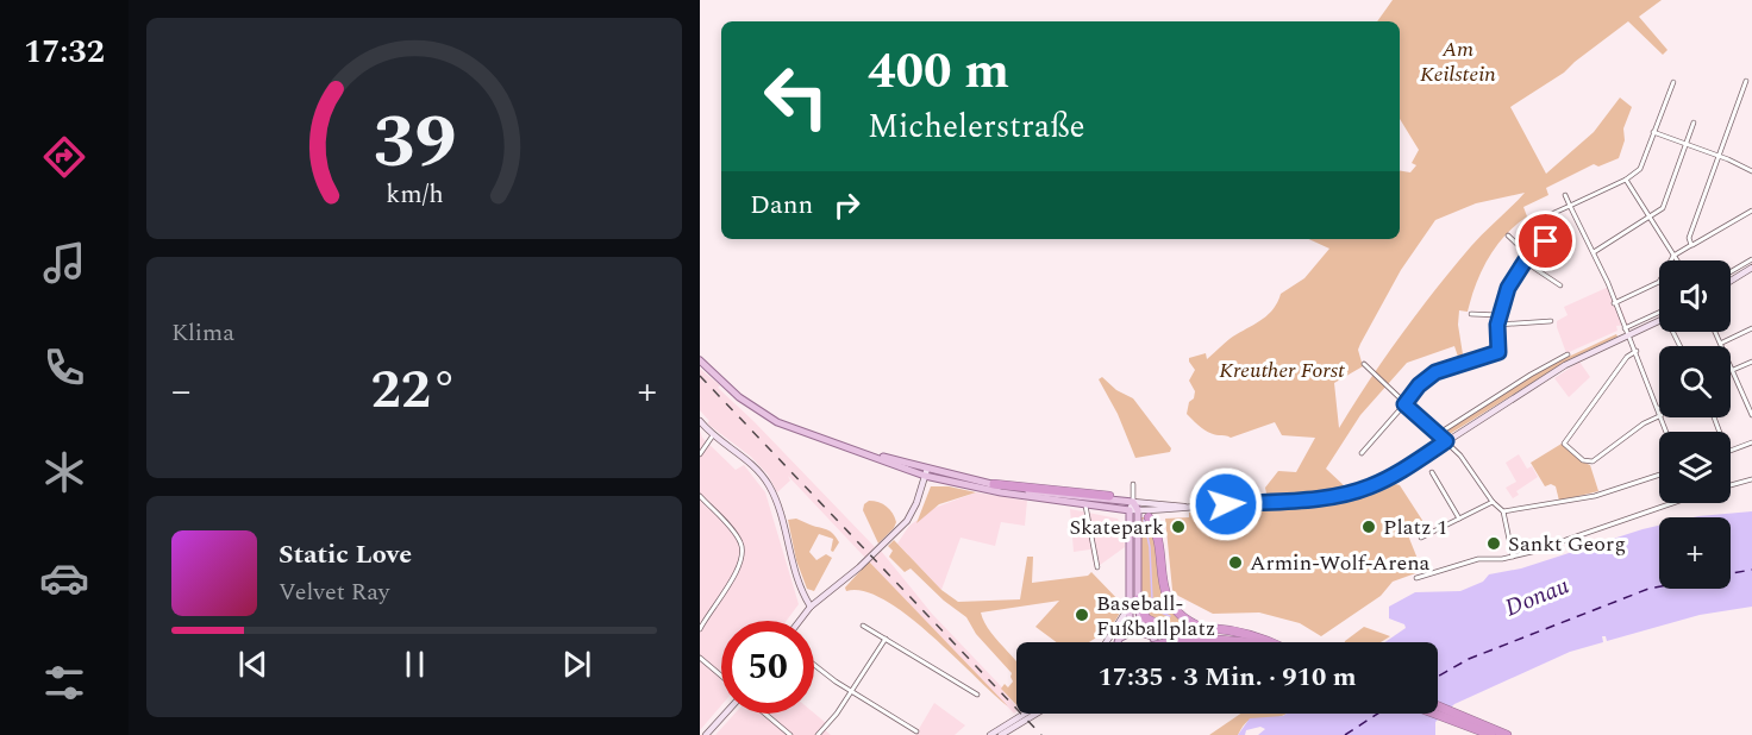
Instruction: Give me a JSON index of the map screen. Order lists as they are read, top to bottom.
{
  "water": ["Donau"],
  "parks": ["Am Keilstein", "Kreuther Forst"],
  "places": [
    "Skatepark",
    "Platz 1",
    "Sankt Georg",
    "Armin-Wolf-Arena",
    "Baseball- Fußballplatz"
  ],
  "page": {
    "tabs": "17:32",
    "turn": ["400 m", "Michelerstraße"],
    "then": "Dann",
    "tile": "Klima",
    "map_buttons": "+",
    "heat": ["−", "22°", "+"],
    "song": ["Static Love", "Velvet Ray"],
    "limit": "50",
    "trip": "17:35 · 3 Min. · 910 m",
    "gauge": ["39", "km/h"]
  }
}
